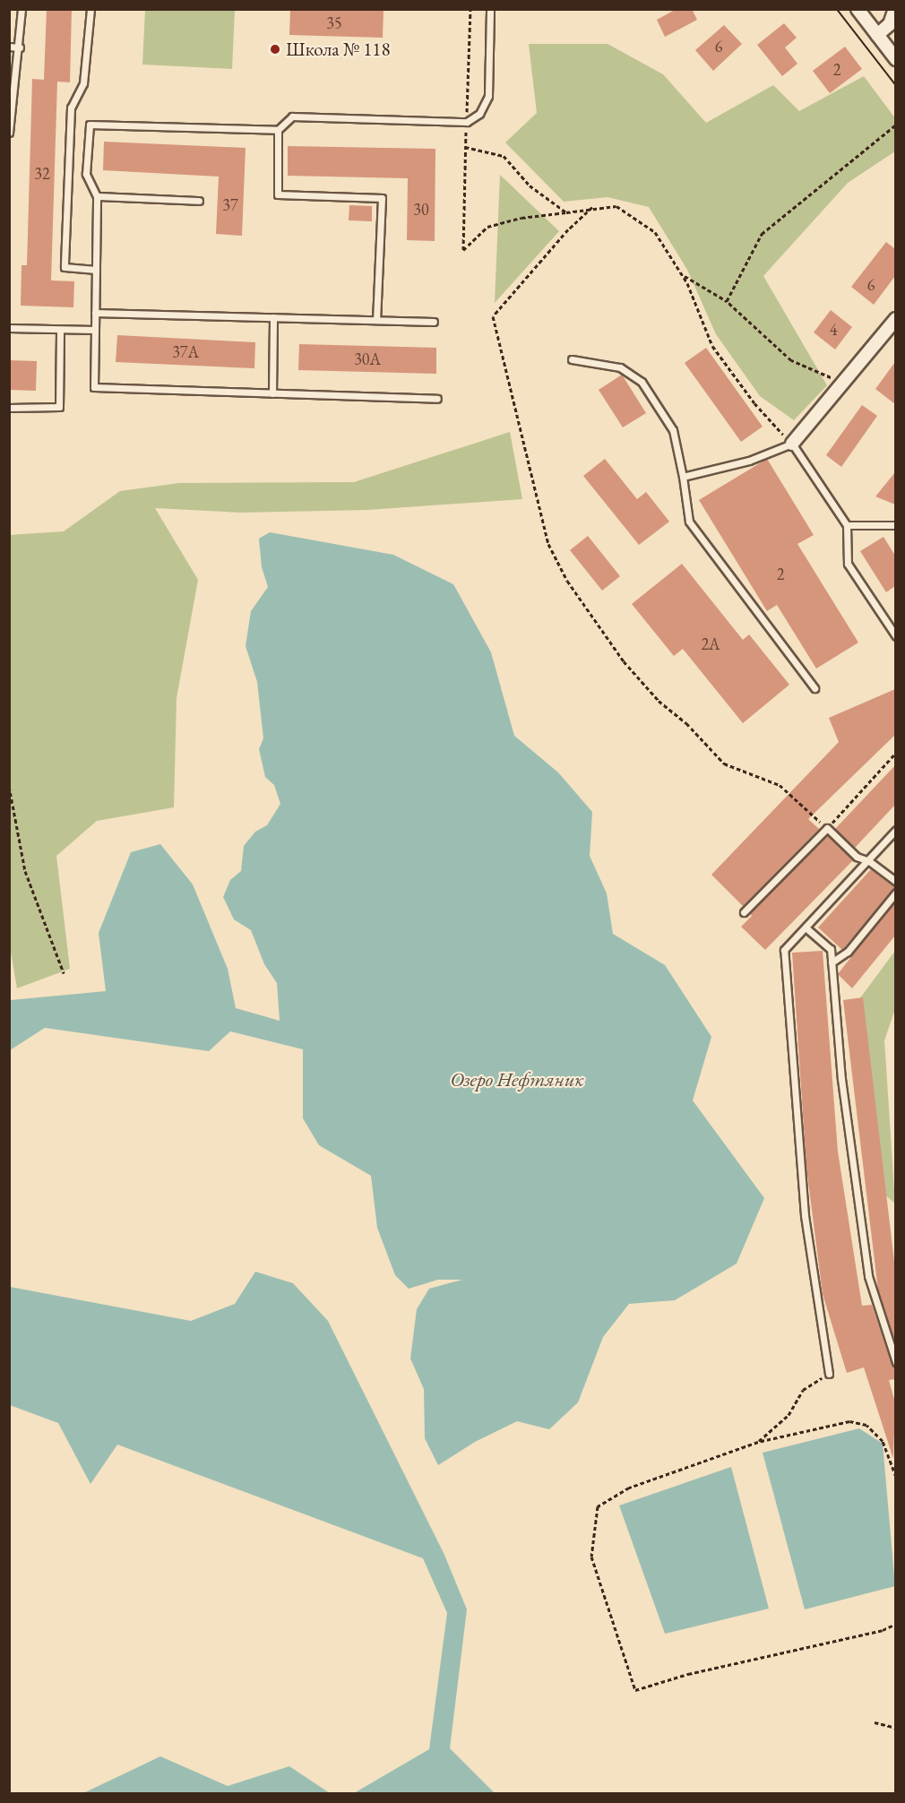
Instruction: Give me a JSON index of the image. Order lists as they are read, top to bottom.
{
  "water": ["Озеро Нефтяник"],
  "places": ["Школа № 118"],
  "house_numbers": [
    "35",
    "6",
    "2",
    "32",
    "37",
    "30",
    "6",
    "4",
    "37А",
    "30А",
    "2",
    "2А"
  ]
}
